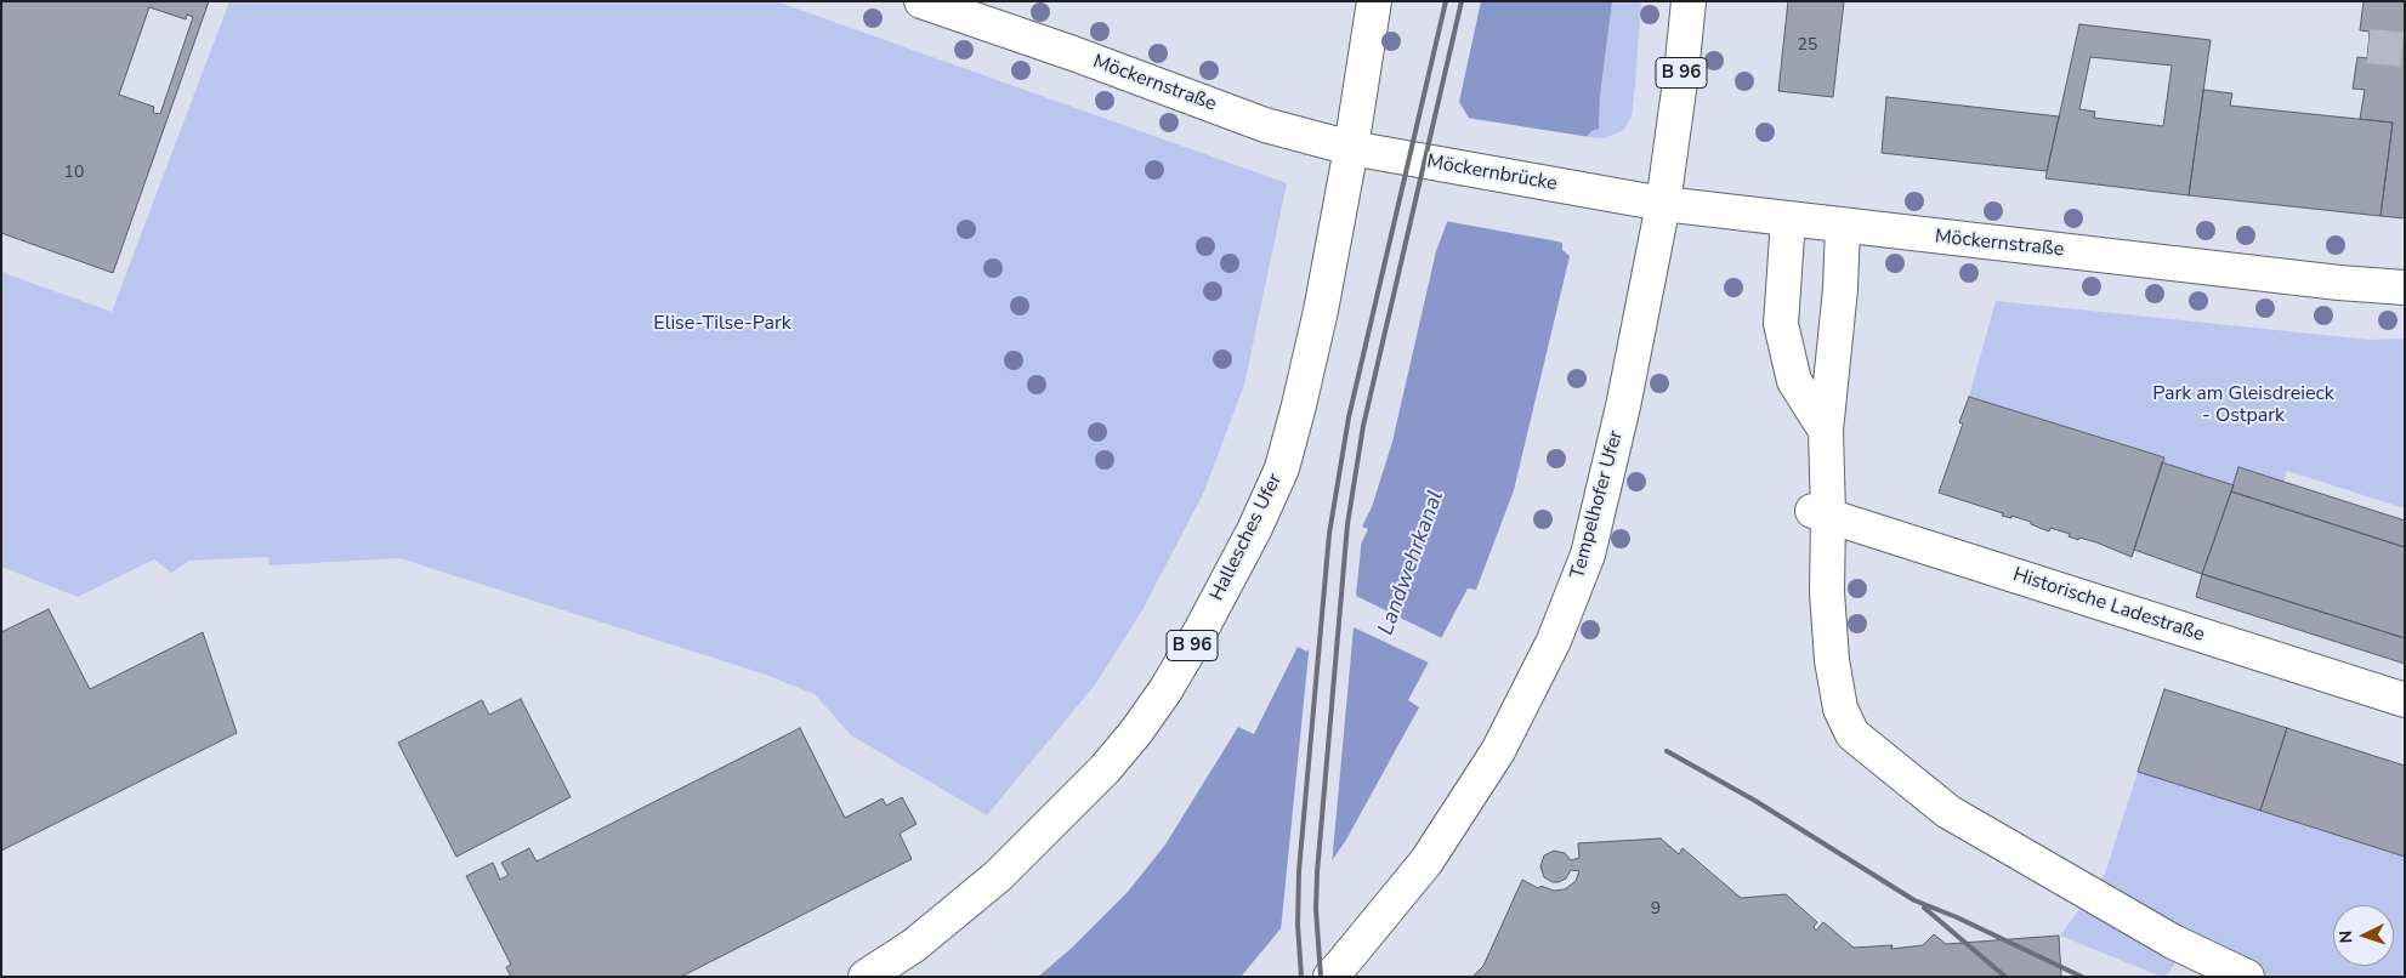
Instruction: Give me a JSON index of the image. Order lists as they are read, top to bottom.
{
  "streets": {
    "street": [
      "B 96",
      "Möckernstraße",
      "Möckernbrücke",
      "Tempelhofer Ufer",
      "Hallesches Ufer",
      "Historische Ladestraße"
    ]
  },
  "crossings": [
    ["Möckernstraße", "Möckernbrücke"],
    ["Möckernstraße", "Tempelhofer Ufer"],
    ["Möckernstraße", "Hallesches Ufer"]
  ],
  "water": ["Landwehrkanal"],
  "parks": ["Elise-Tilse-Park", "Park am Gleisdreieck - Ostpark"],
  "house_numbers": ["25", "10", "9"],
  "north": "left"
}
